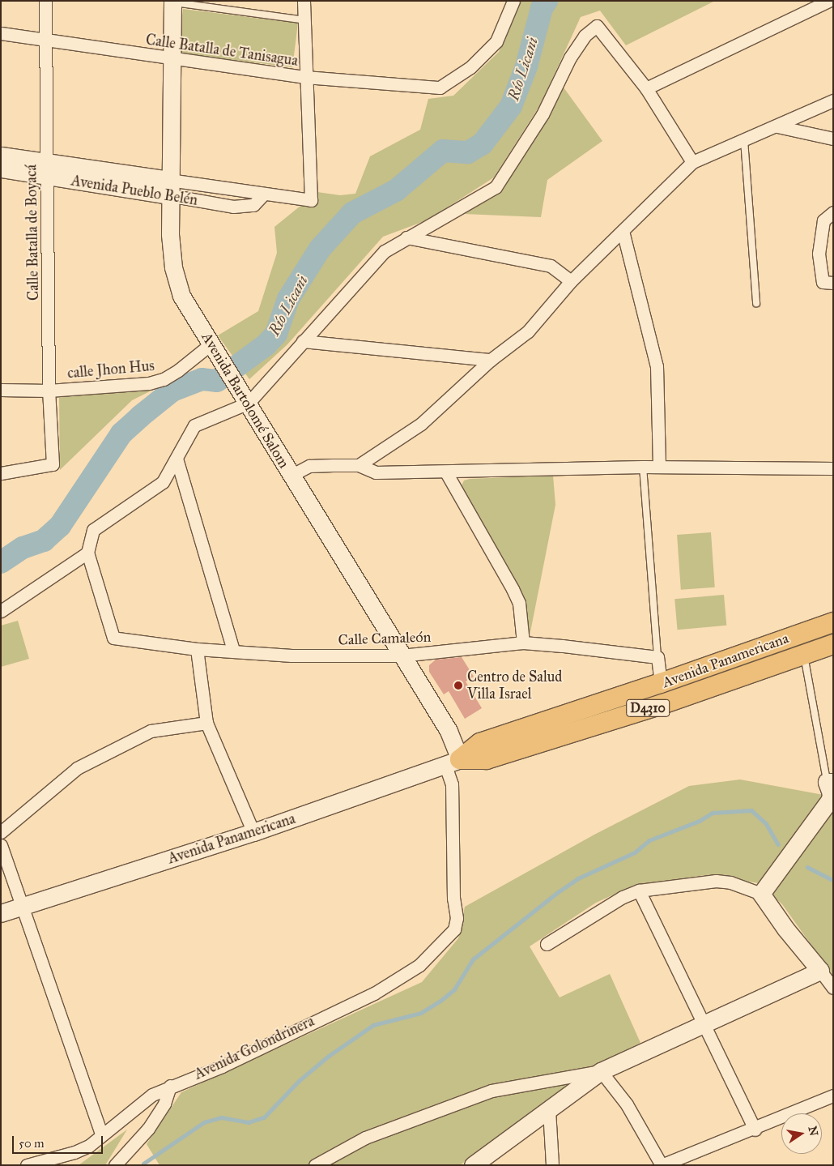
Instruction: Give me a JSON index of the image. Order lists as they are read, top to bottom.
{
  "streets": {
    "main road": ["Avenida Panamericana", "D4310"],
    "street": [
      "Calle Batalla de Tanisagua",
      "Avenida Pueblo Belén",
      "Calle Batalla de Boyacá",
      "calle Jhon Hus",
      "Avenida Bartolomé Salom",
      "Calle Camaleón",
      "Avenida Golondrinera"
    ]
  },
  "crossings": [
    ["Calle Batalla de Tanisagua", "Avenida Pueblo Belén"],
    ["Calle Batalla de Tanisagua", "Calle Batalla de Boyacá"],
    ["Calle Batalla de Tanisagua", "Avenida Bartolomé Salom"],
    ["Avenida Pueblo Belén", "Calle Batalla de Boyacá"],
    ["Avenida Pueblo Belén", "Avenida Bartolomé Salom"],
    ["Calle Batalla de Boyacá", "calle Jhon Hus"],
    ["calle Jhon Hus", "Avenida Bartolomé Salom"],
    ["Avenida Bartolomé Salom", "Calle Camaleón"],
    ["Avenida Bartolomé Salom", "Avenida Panamericana"],
    ["Avenida Bartolomé Salom", "Avenida Golondrinera"],
    ["Avenida Panamericana", "Avenida Golondrinera"]
  ],
  "water": ["Río Licani"],
  "places": ["Centro de Salud Villa Israel"],
  "scale_bar": "50 m",
  "north": "right"
}
